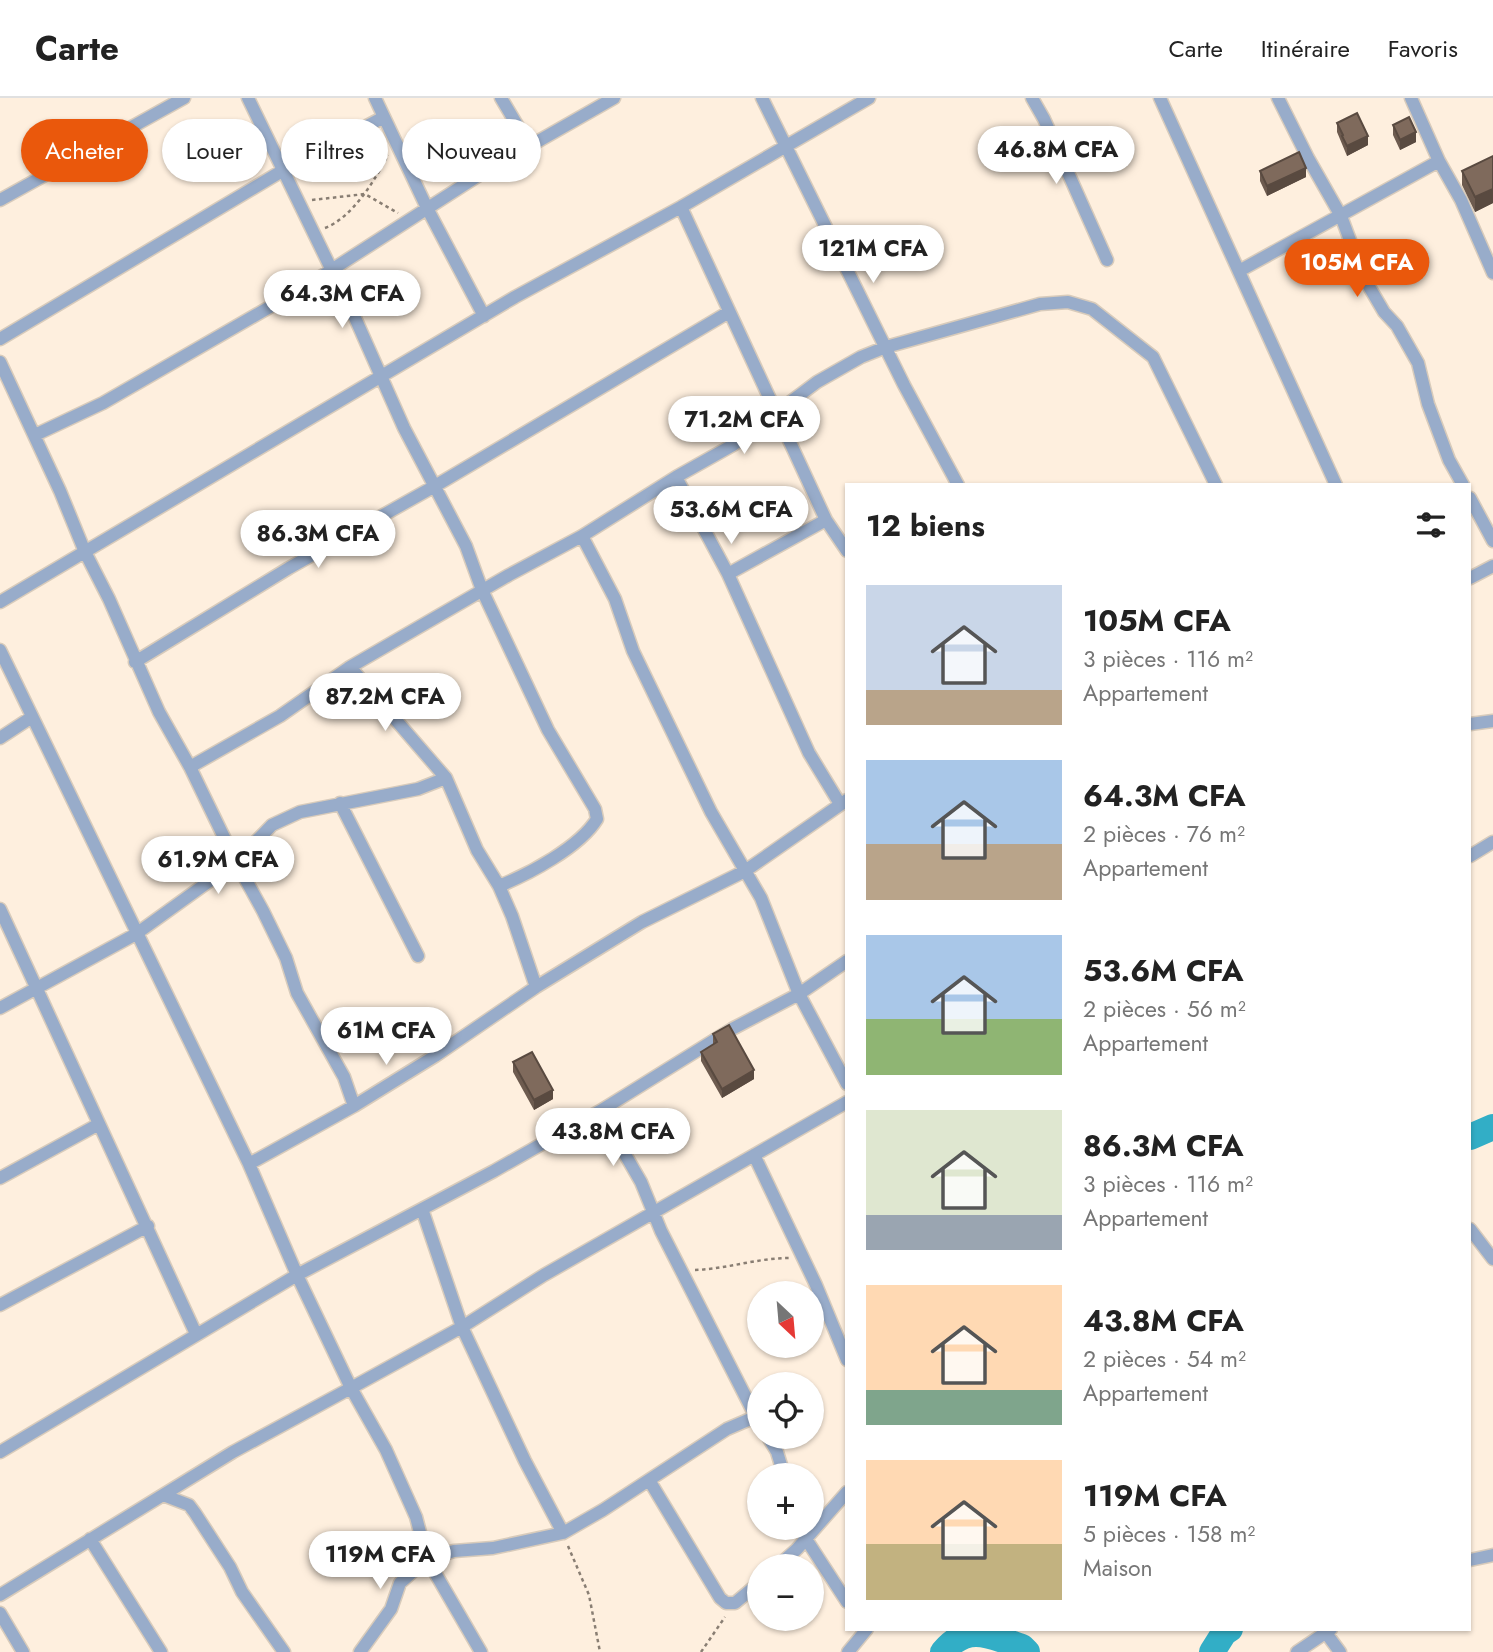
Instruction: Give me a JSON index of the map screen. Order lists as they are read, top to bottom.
{
  "north": "bottom right",
  "page": {
    "header": "Carte",
    "nav": ["Carte", "Itinéraire", "Favoris"],
    "chip": [
      "Acheter",
      "Louer",
      "Filtres",
      "Nouveau"
    ],
    "price": [
      "46.8M CFA",
      "121M CFA",
      "105M CFA",
      "64.3M CFA",
      "71.2M CFA",
      "53.6M CFA",
      "86.3M CFA",
      "87.2M CFA",
      "61.9M CFA",
      "61M CFA",
      "43.8M CFA",
      "119M CFA"
    ],
    "heading": "12 biens",
    "list": [
      {
        "name": "105M CFA",
        "note": "3 pièces · 116 m² · Appartement"
      },
      {
        "name": "64.3M CFA",
        "note": "2 pièces · 76 m² · Appartement"
      },
      {
        "name": "53.6M CFA",
        "note": "2 pièces · 56 m² · Appartement"
      },
      {
        "name": "86.3M CFA",
        "note": "3 pièces · 116 m² · Appartement"
      },
      {
        "name": "43.8M CFA",
        "note": "2 pièces · 54 m² · Appartement"
      },
      {
        "name": "119M CFA",
        "note": "5 pièces · 158 m² · Maison"
      }
    ],
    "map_buttons": ["+", "−"]
  }
}
